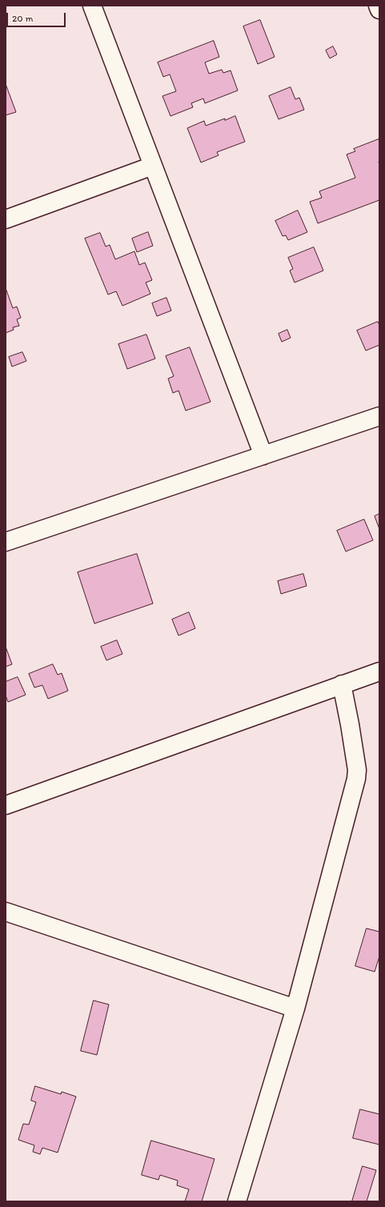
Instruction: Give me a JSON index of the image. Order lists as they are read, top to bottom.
{
  "scale_bar": "20 m"
}
